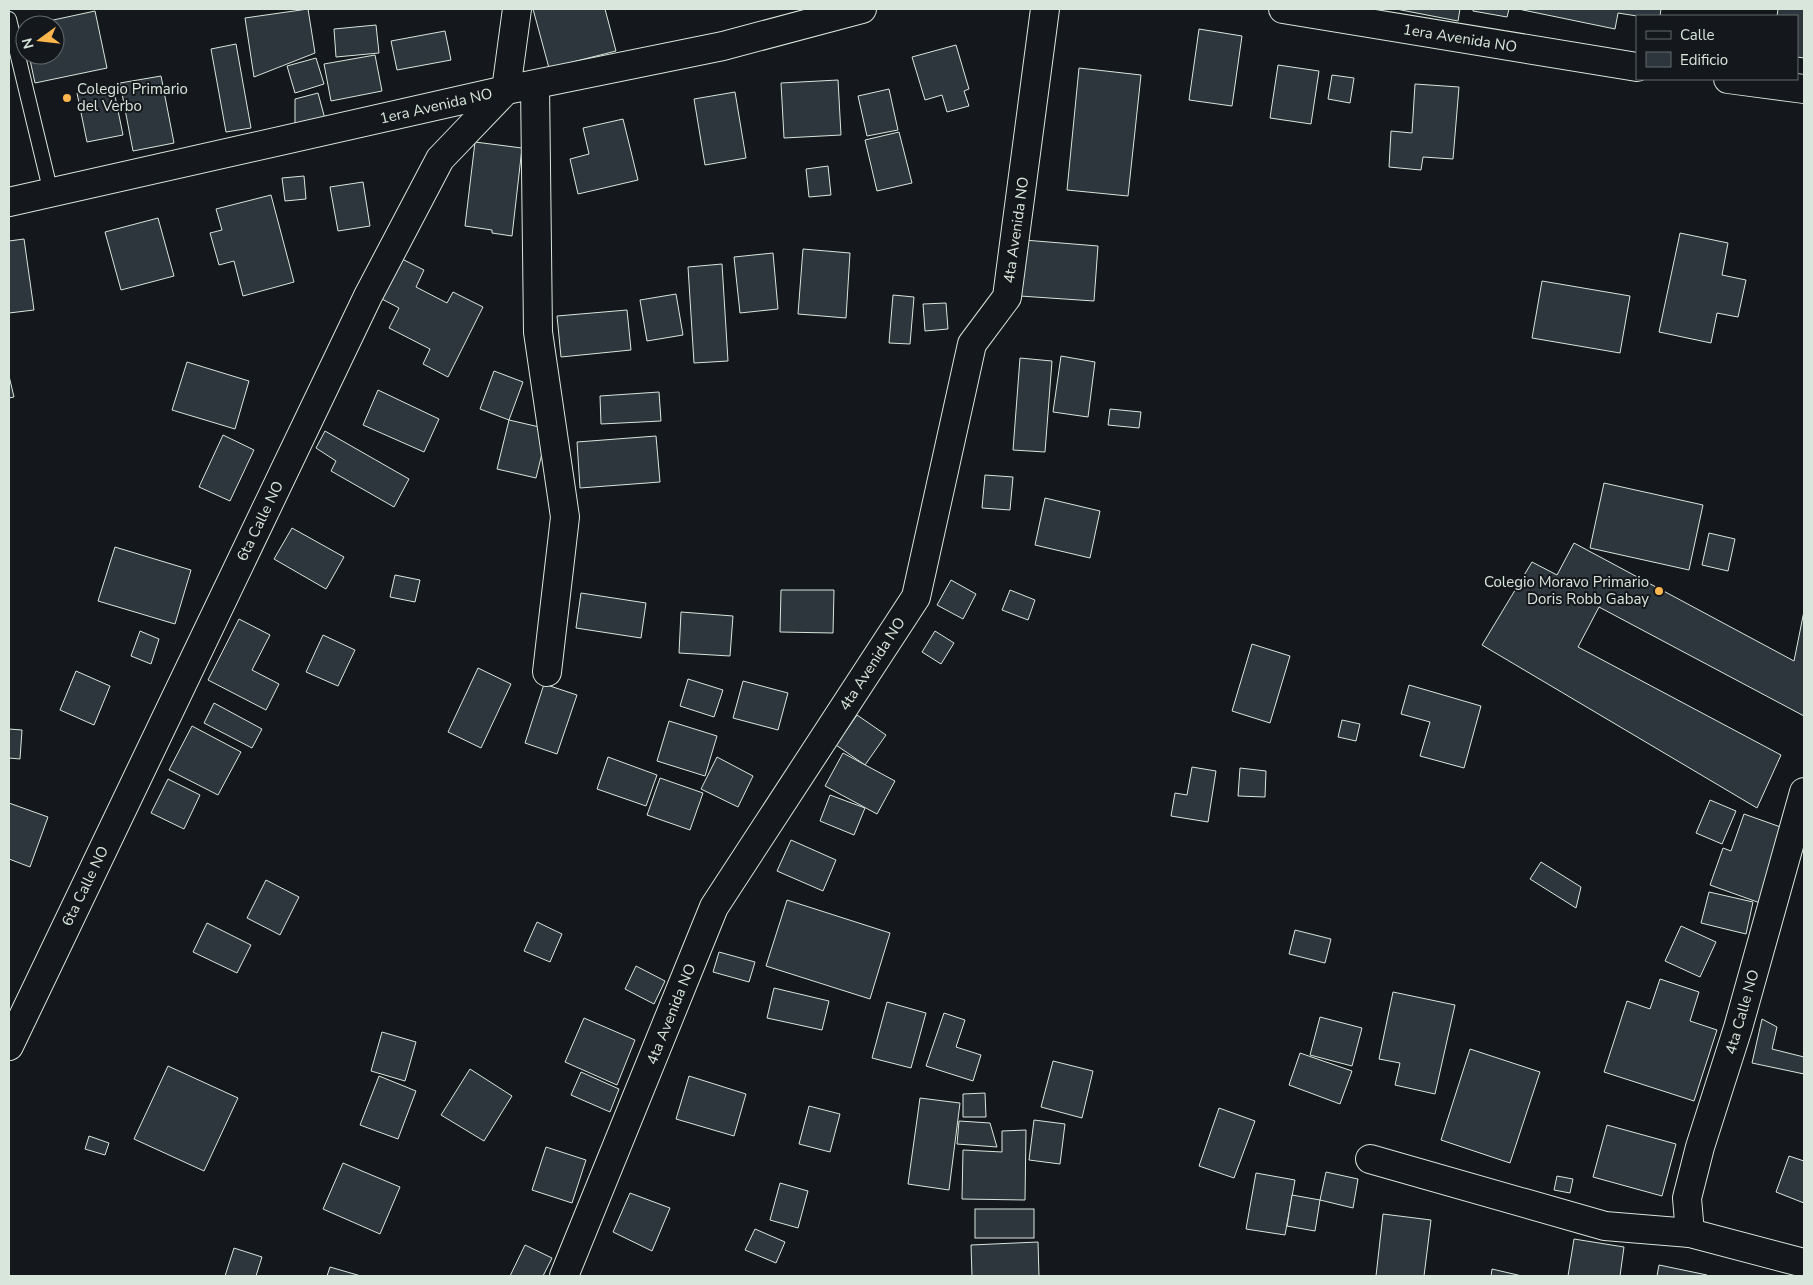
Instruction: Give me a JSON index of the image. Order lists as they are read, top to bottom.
{
  "streets": {
    "street": [
      "1era Avenida NO",
      "4ta Avenida NO",
      "6ta Calle NO",
      "4ta Calle NO"
    ]
  },
  "crossings": [
    ["1era Avenida NO", "6ta Calle NO"]
  ],
  "places": ["Colegio Primario del Verbo", "Colegio Moravo Primario Doris Robb Gabay"],
  "legend": ["Calle", "Edificio"],
  "north": "left"
}
